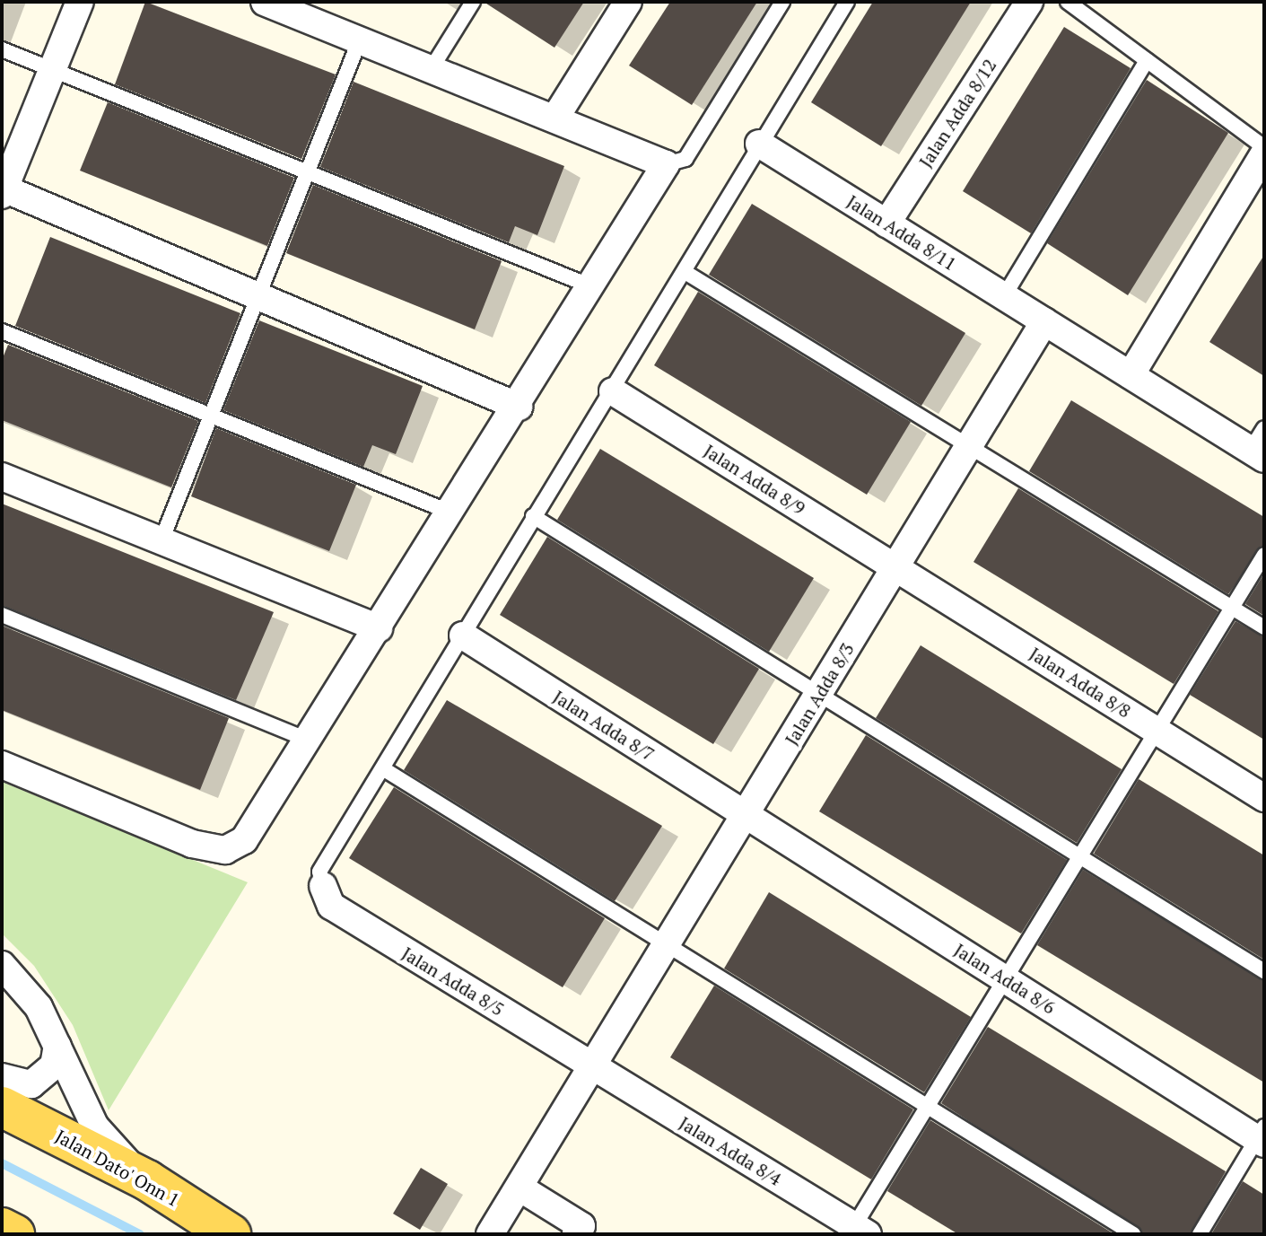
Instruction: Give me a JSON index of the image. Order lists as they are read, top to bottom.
{
  "streets": {
    "main road": ["Jalan Dato' Onn 1"],
    "street": [
      "Jalan Adda 8/12",
      "Jalan Adda 8/11",
      "Jalan Adda 8/9",
      "Jalan Adda 8/8",
      "Jalan Adda 8/3",
      "Jalan Adda 8/7",
      "Jalan Adda 8/6",
      "Jalan Adda 8/5",
      "Jalan Adda 8/4"
    ]
  },
  "crossings": [
    ["Jalan Adda 8/12", "Jalan Adda 8/11"],
    ["Jalan Adda 8/11", "Jalan Adda 8/3"],
    ["Jalan Adda 8/9", "Jalan Adda 8/8"],
    ["Jalan Adda 8/9", "Jalan Adda 8/3"],
    ["Jalan Adda 8/8", "Jalan Adda 8/3"],
    ["Jalan Adda 8/3", "Jalan Adda 8/7"],
    ["Jalan Adda 8/3", "Jalan Adda 8/6"],
    ["Jalan Adda 8/3", "Jalan Adda 8/5"],
    ["Jalan Adda 8/3", "Jalan Adda 8/4"],
    ["Jalan Adda 8/7", "Jalan Adda 8/6"],
    ["Jalan Adda 8/5", "Jalan Adda 8/4"]
  ]
}
